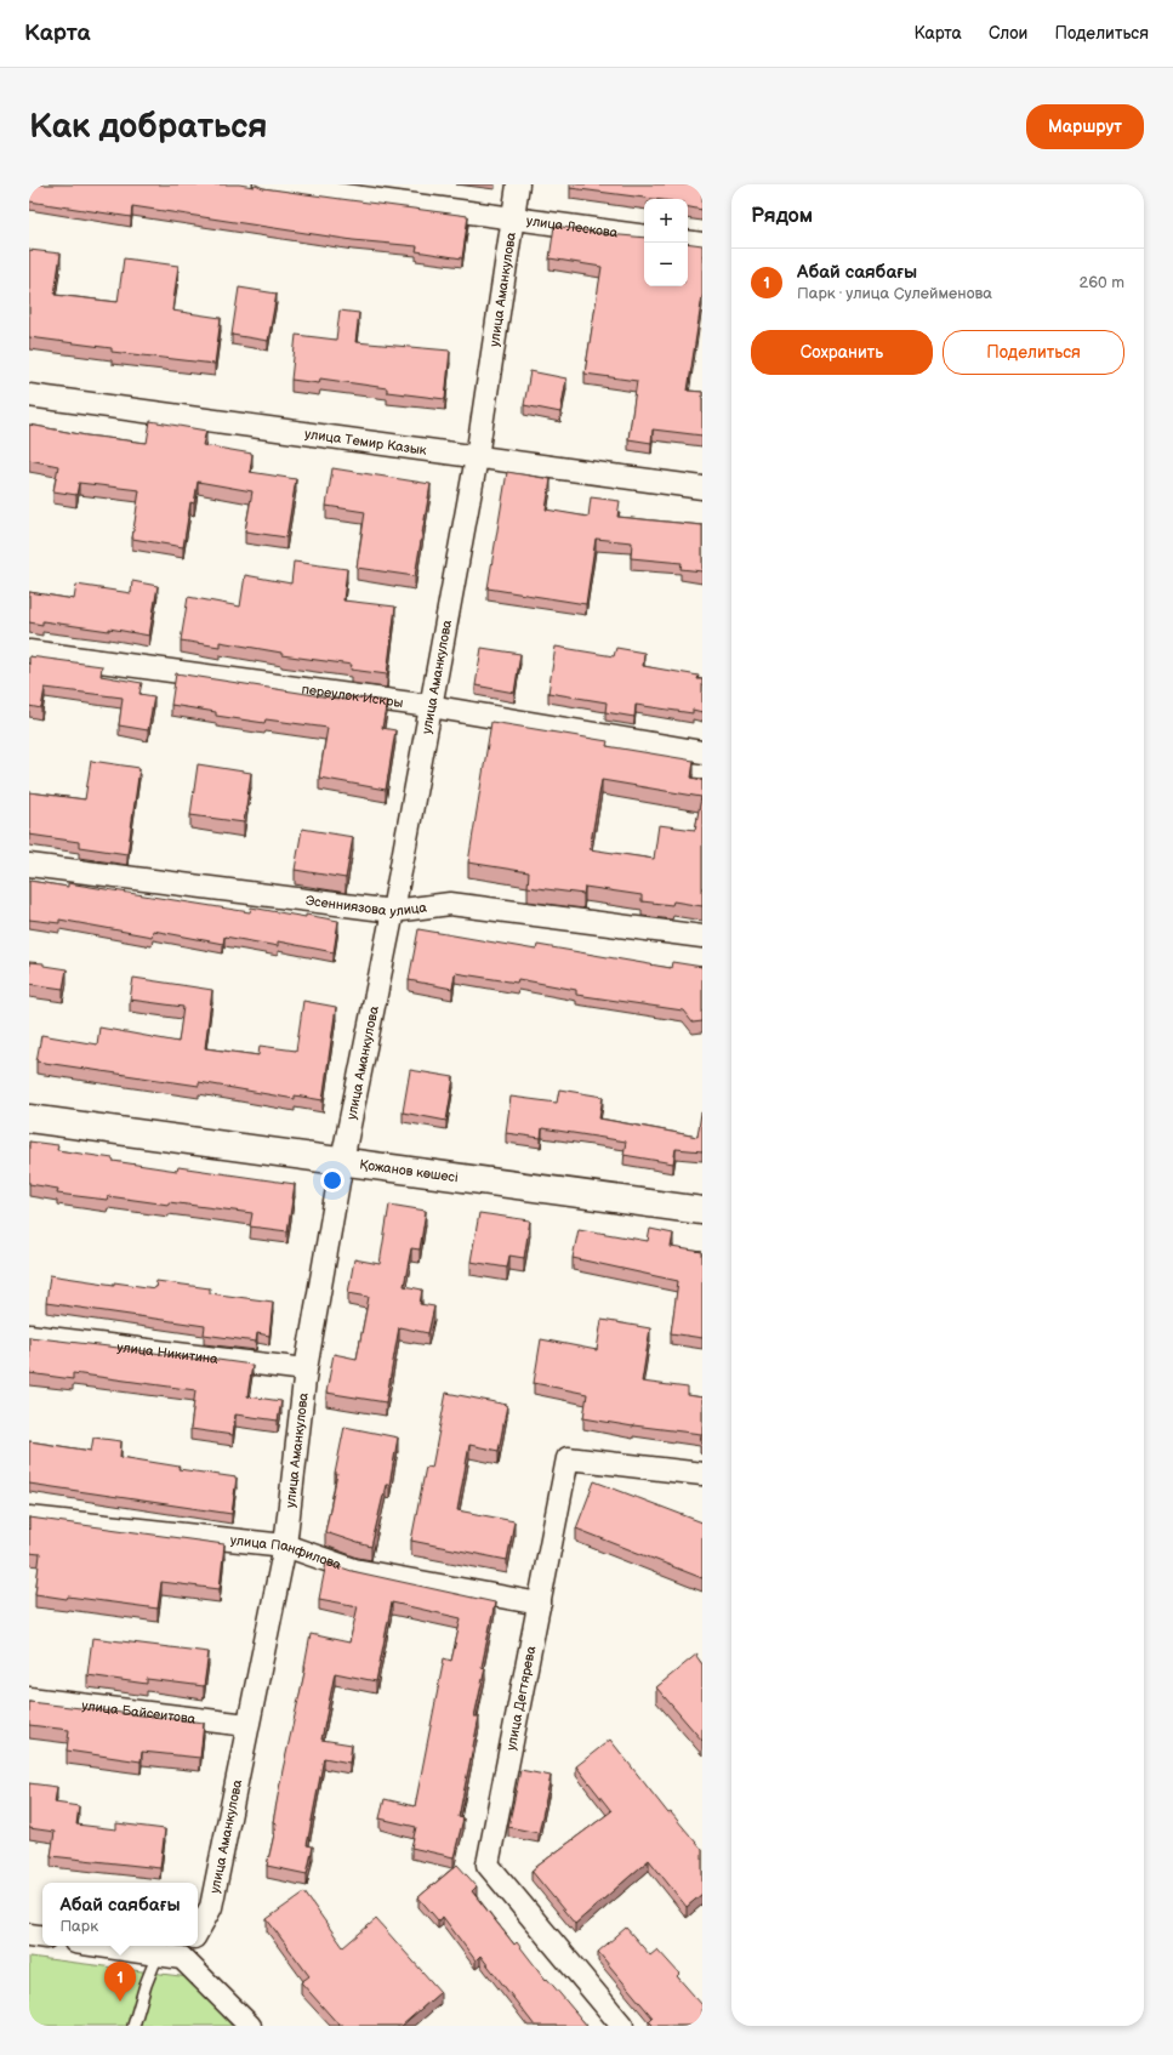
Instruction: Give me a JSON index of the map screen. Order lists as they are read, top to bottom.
{
  "streets": {
    "main road": ["Қожанов көшесі"],
    "street": [
      "улица Лескова",
      "улица Аманкулова",
      "улица Темир Казык",
      "переулок Искры",
      "Эсенниязова улица",
      "улица Никитина",
      "улица Панфилова",
      "улица Дегтярева",
      "улица Байсеитова"
    ]
  },
  "crossings": [
    ["улица Лескова", "улица Аманкулова"],
    ["улица Аманкулова", "улица Темир Казык"],
    ["улица Аманкулова", "переулок Искры"],
    ["улица Аманкулова", "Эсенниязова улица"],
    ["улица Аманкулова", "Қожанов көшесі"],
    ["улица Аманкулова", "улица Никитина"],
    ["улица Аманкулова", "улица Панфилова"],
    ["улица Аманкулова", "улица Байсеитова"],
    ["улица Панфилова", "улица Дегтярева"]
  ],
  "page": {
    "header": "Карта",
    "nav": ["Карта", "Слои", "Поделиться"],
    "buttons": [
      "Маршрут",
      ["Сохранить", "Поделиться"]
    ],
    "title": "Как добраться",
    "heading": "Рядом",
    "map_buttons": ["+", "−"],
    "list": [
      {
        "mark": "1",
        "name": "Абай саябағы",
        "note": "Парк · улица Сулейменова",
        "value": "260 m"
      }
    ],
    "popup": ["Абай саябағы", "Парк"],
    "pins": "1"
  }
}
